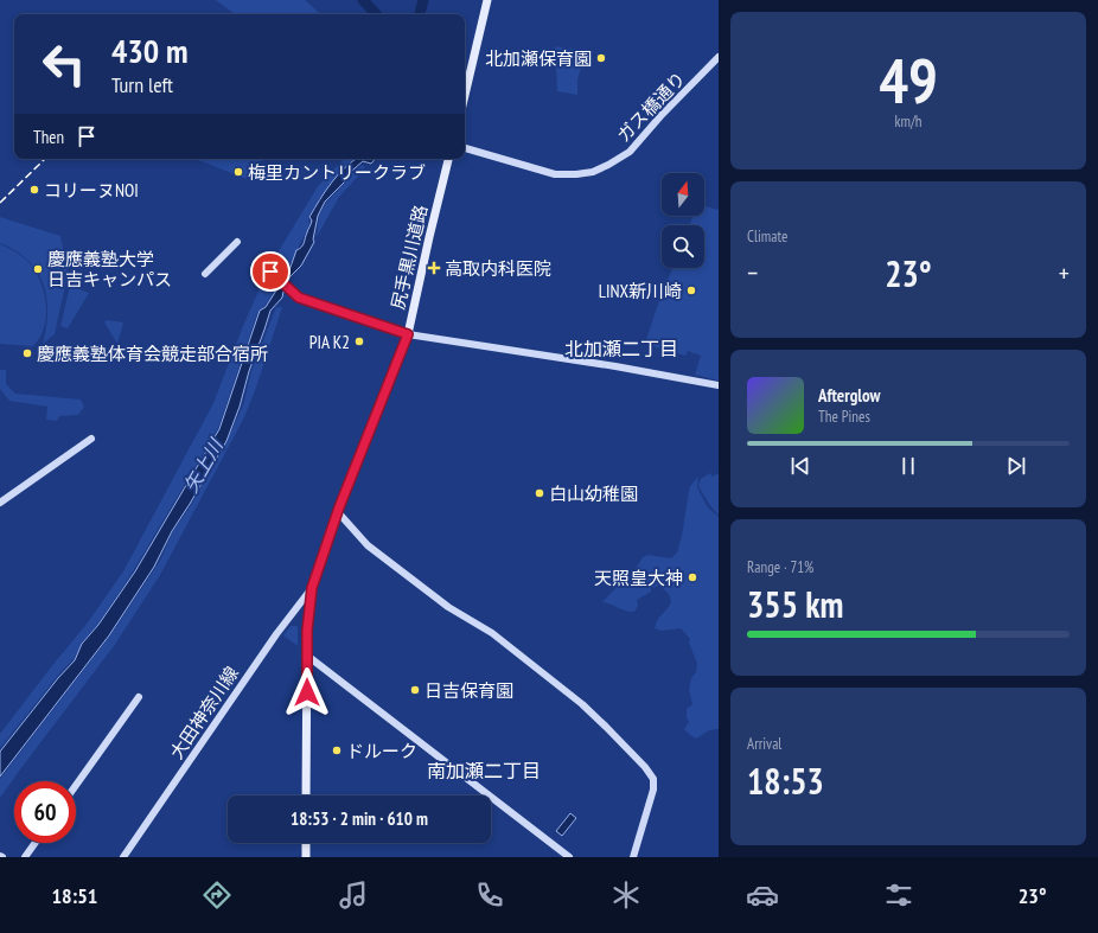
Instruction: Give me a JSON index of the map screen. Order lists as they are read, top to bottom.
{
  "streets": {
    "main road": ["尻手黒川道路"],
    "street": ["ガス橋通り", "大田神奈川線"]
  },
  "crossings": [
    ["尻手黒川道路", "大田神奈川線"]
  ],
  "districts": ["北加瀬二丁目", "南加瀬二丁目"],
  "water": ["矢上川"],
  "places": {
    "other": [
      "北加瀬保育園",
      "梅里カントリークラブ",
      "コリーヌNOI",
      "慶應義塾大学 日吉キャンパス",
      "LINX新川崎",
      "PIA K2",
      "慶應義塾体育会競走部合宿所",
      "白山幼稚園",
      "天照皇大神",
      "日吉保育園",
      "ドルーク"
    ],
    "health": ["高取内科医院"]
  },
  "north": "top",
  "page": {
    "tile": [
      ["49", "km/h"],
      "Climate",
      ["Range · 71%", "355 km"],
      ["Arrival", "18:53"]
    ],
    "turn": ["430 m", "Turn left"],
    "then": "Then",
    "heat": ["−", "23°", "+"],
    "song": ["Afterglow", "The Pines"],
    "limit": "60",
    "trip": "18:53 · 2 min · 610 m",
    "tabs": ["18:51", "23°"]
  }
}
